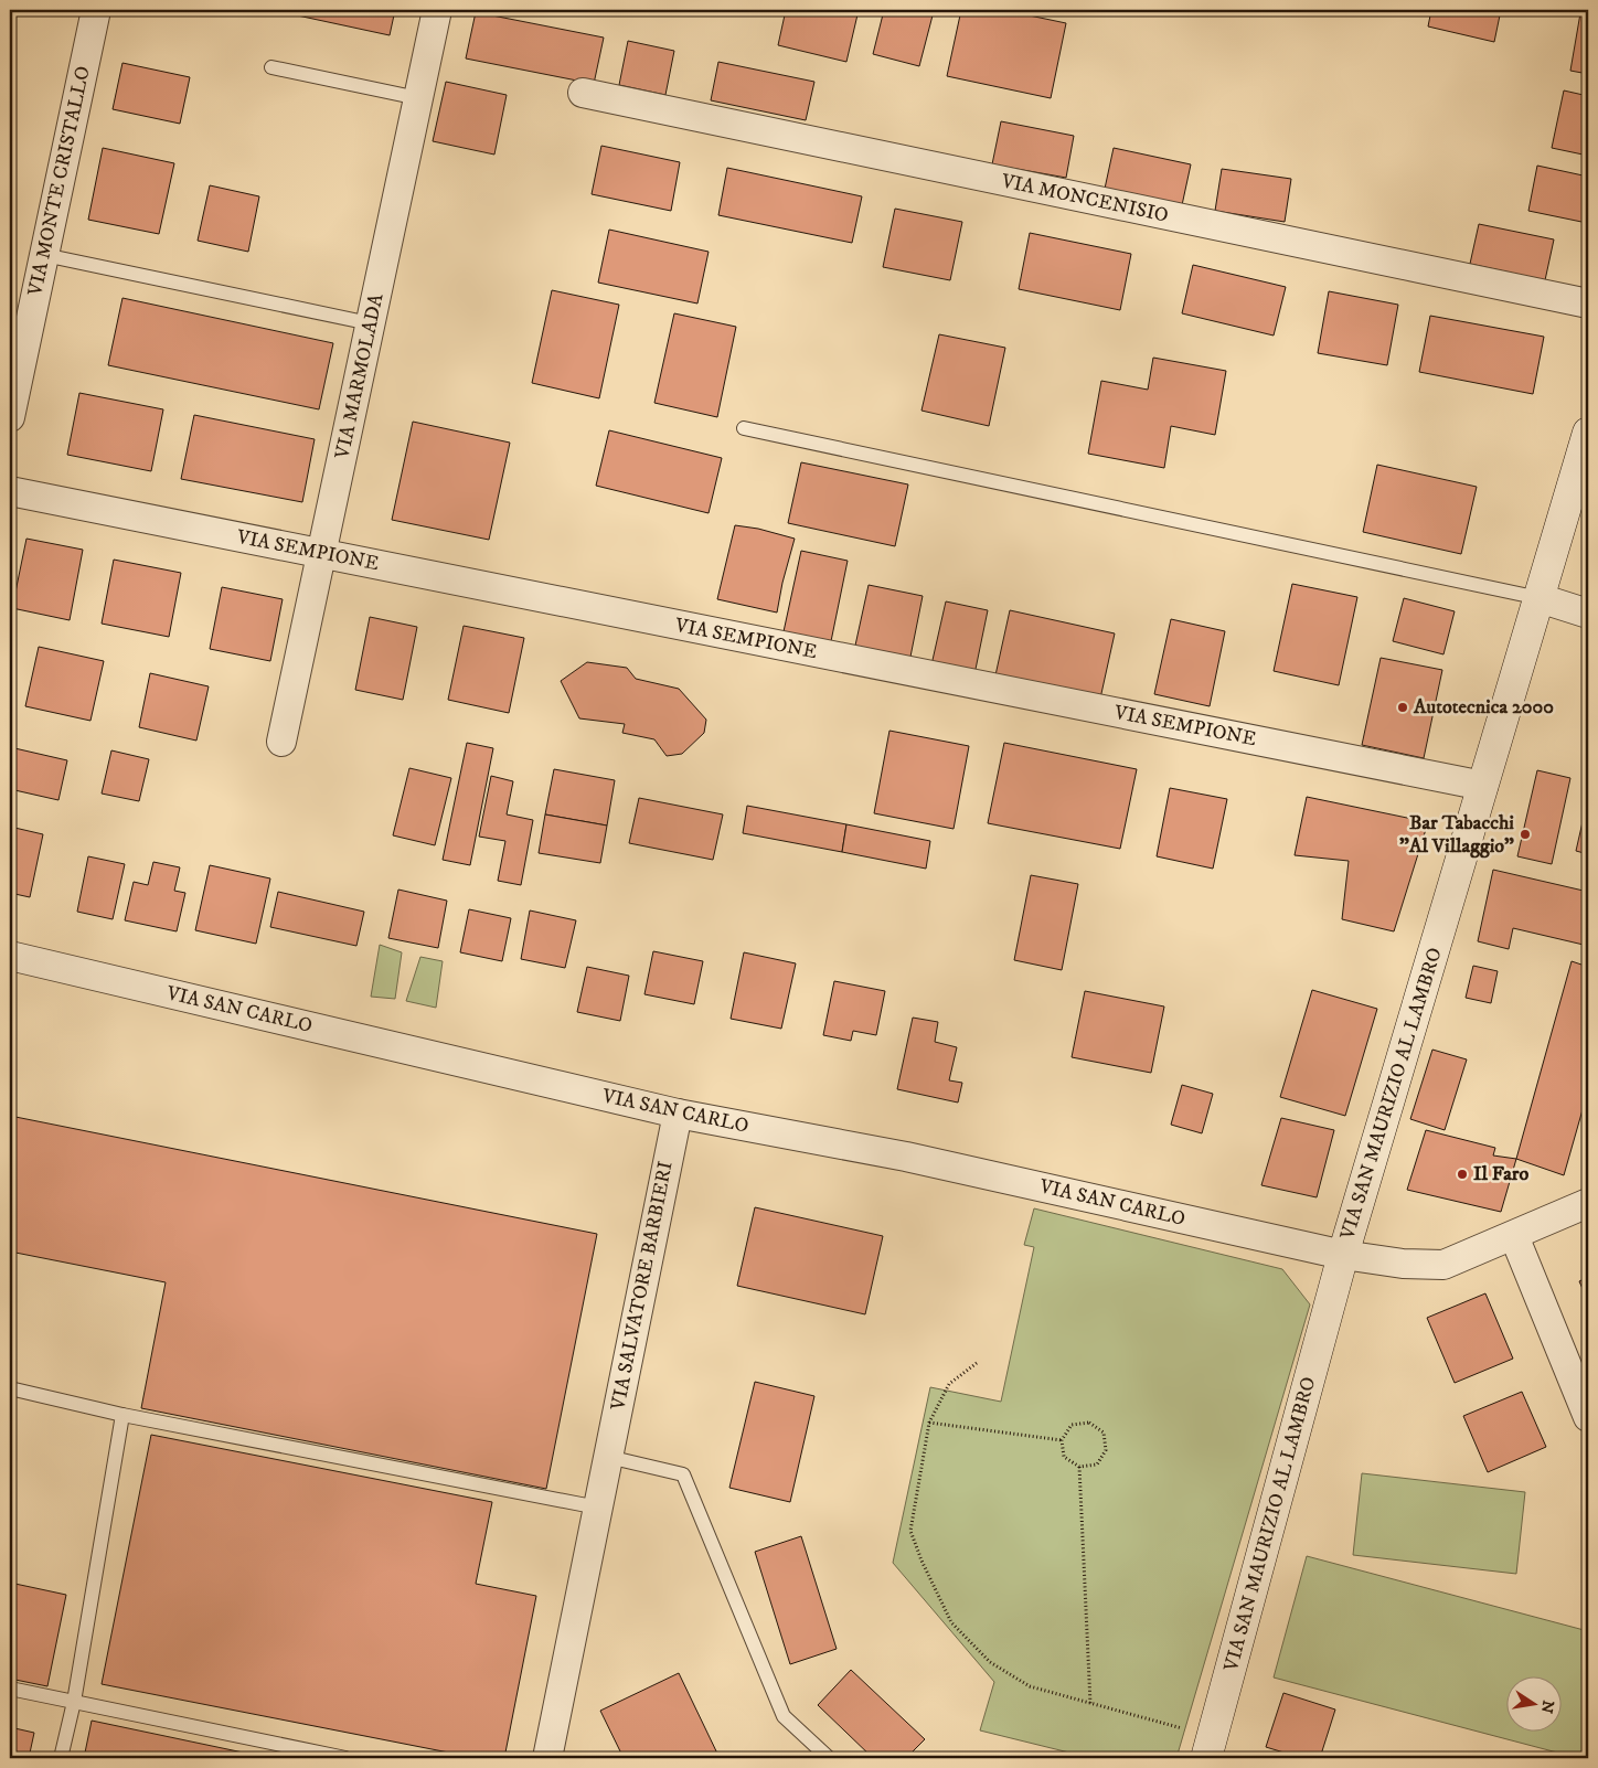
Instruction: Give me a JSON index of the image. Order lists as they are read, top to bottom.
{
  "streets": {
    "main road": ["VIA SAN MAURIZIO AL LAMBRO"],
    "street": [
      "VIA MONTE CRISTALLO",
      "VIA MONCENISIO",
      "VIA MARMOLADA",
      "VIA SEMPIONE",
      "VIA SAN CARLO",
      "VIA SALVATORE BARBIERI"
    ]
  },
  "crossings": [
    ["VIA MARMOLADA", "VIA SEMPIONE"],
    ["VIA SEMPIONE", "VIA SAN MAURIZIO AL LAMBRO"],
    ["VIA SAN CARLO", "VIA SAN MAURIZIO AL LAMBRO"],
    ["VIA SAN CARLO", "VIA SALVATORE BARBIERI"]
  ],
  "places": ["Autotecnica 2000", "Bar Tabacchi \"Al Villaggio\"", "Il Faro"],
  "north": "right"
}
